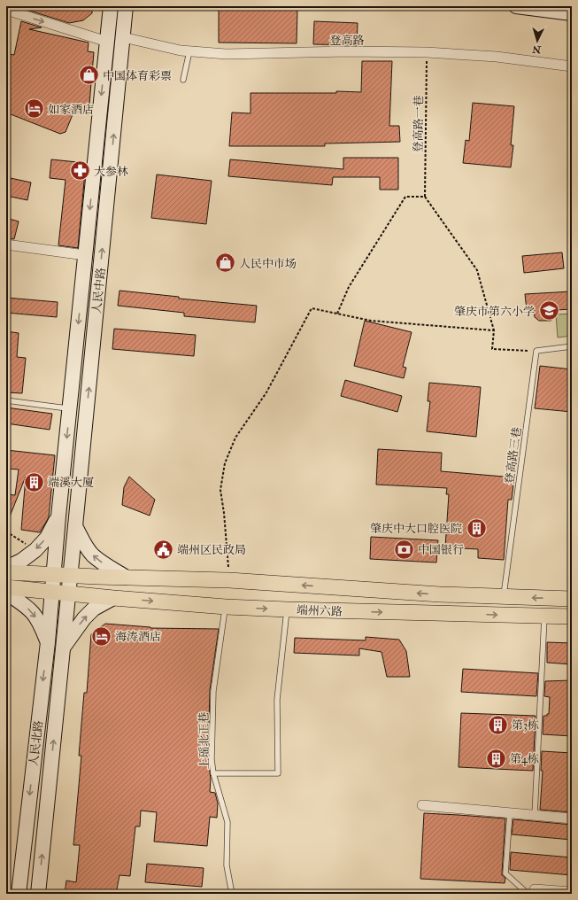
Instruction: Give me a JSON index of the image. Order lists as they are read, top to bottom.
{
  "streets": {
    "main road": ["人民中路", "端州六路", "人民北路"],
    "street": ["登高路"],
    "lane": ["登高路三巷", "上瑶北正巷"],
    "path": ["登高路一巷"]
  },
  "crossings": [
    ["登高路", "登高路一巷"],
    ["登高路", "人民中路"],
    ["人民中路", "端州六路"],
    ["人民中路", "人民北路"],
    ["登高路三巷", "端州六路"],
    ["端州六路", "上瑶北正巷"],
    ["端州六路", "人民北路"]
  ],
  "places": {
    "shop": ["中国体育彩票", "人民中市场"],
    "hotel": ["如家酒店", "海涛酒店"],
    "pharmacy": ["大参林"],
    "school or university": ["肇庆市第六小学"],
    "building": [
      "端溪大厦",
      "肇庆中大口腔医院",
      "第3栋",
      "第4栋"
    ],
    "public building": ["端州区民政局"],
    "bank": ["中国银行"]
  },
  "north": "bottom"
}
